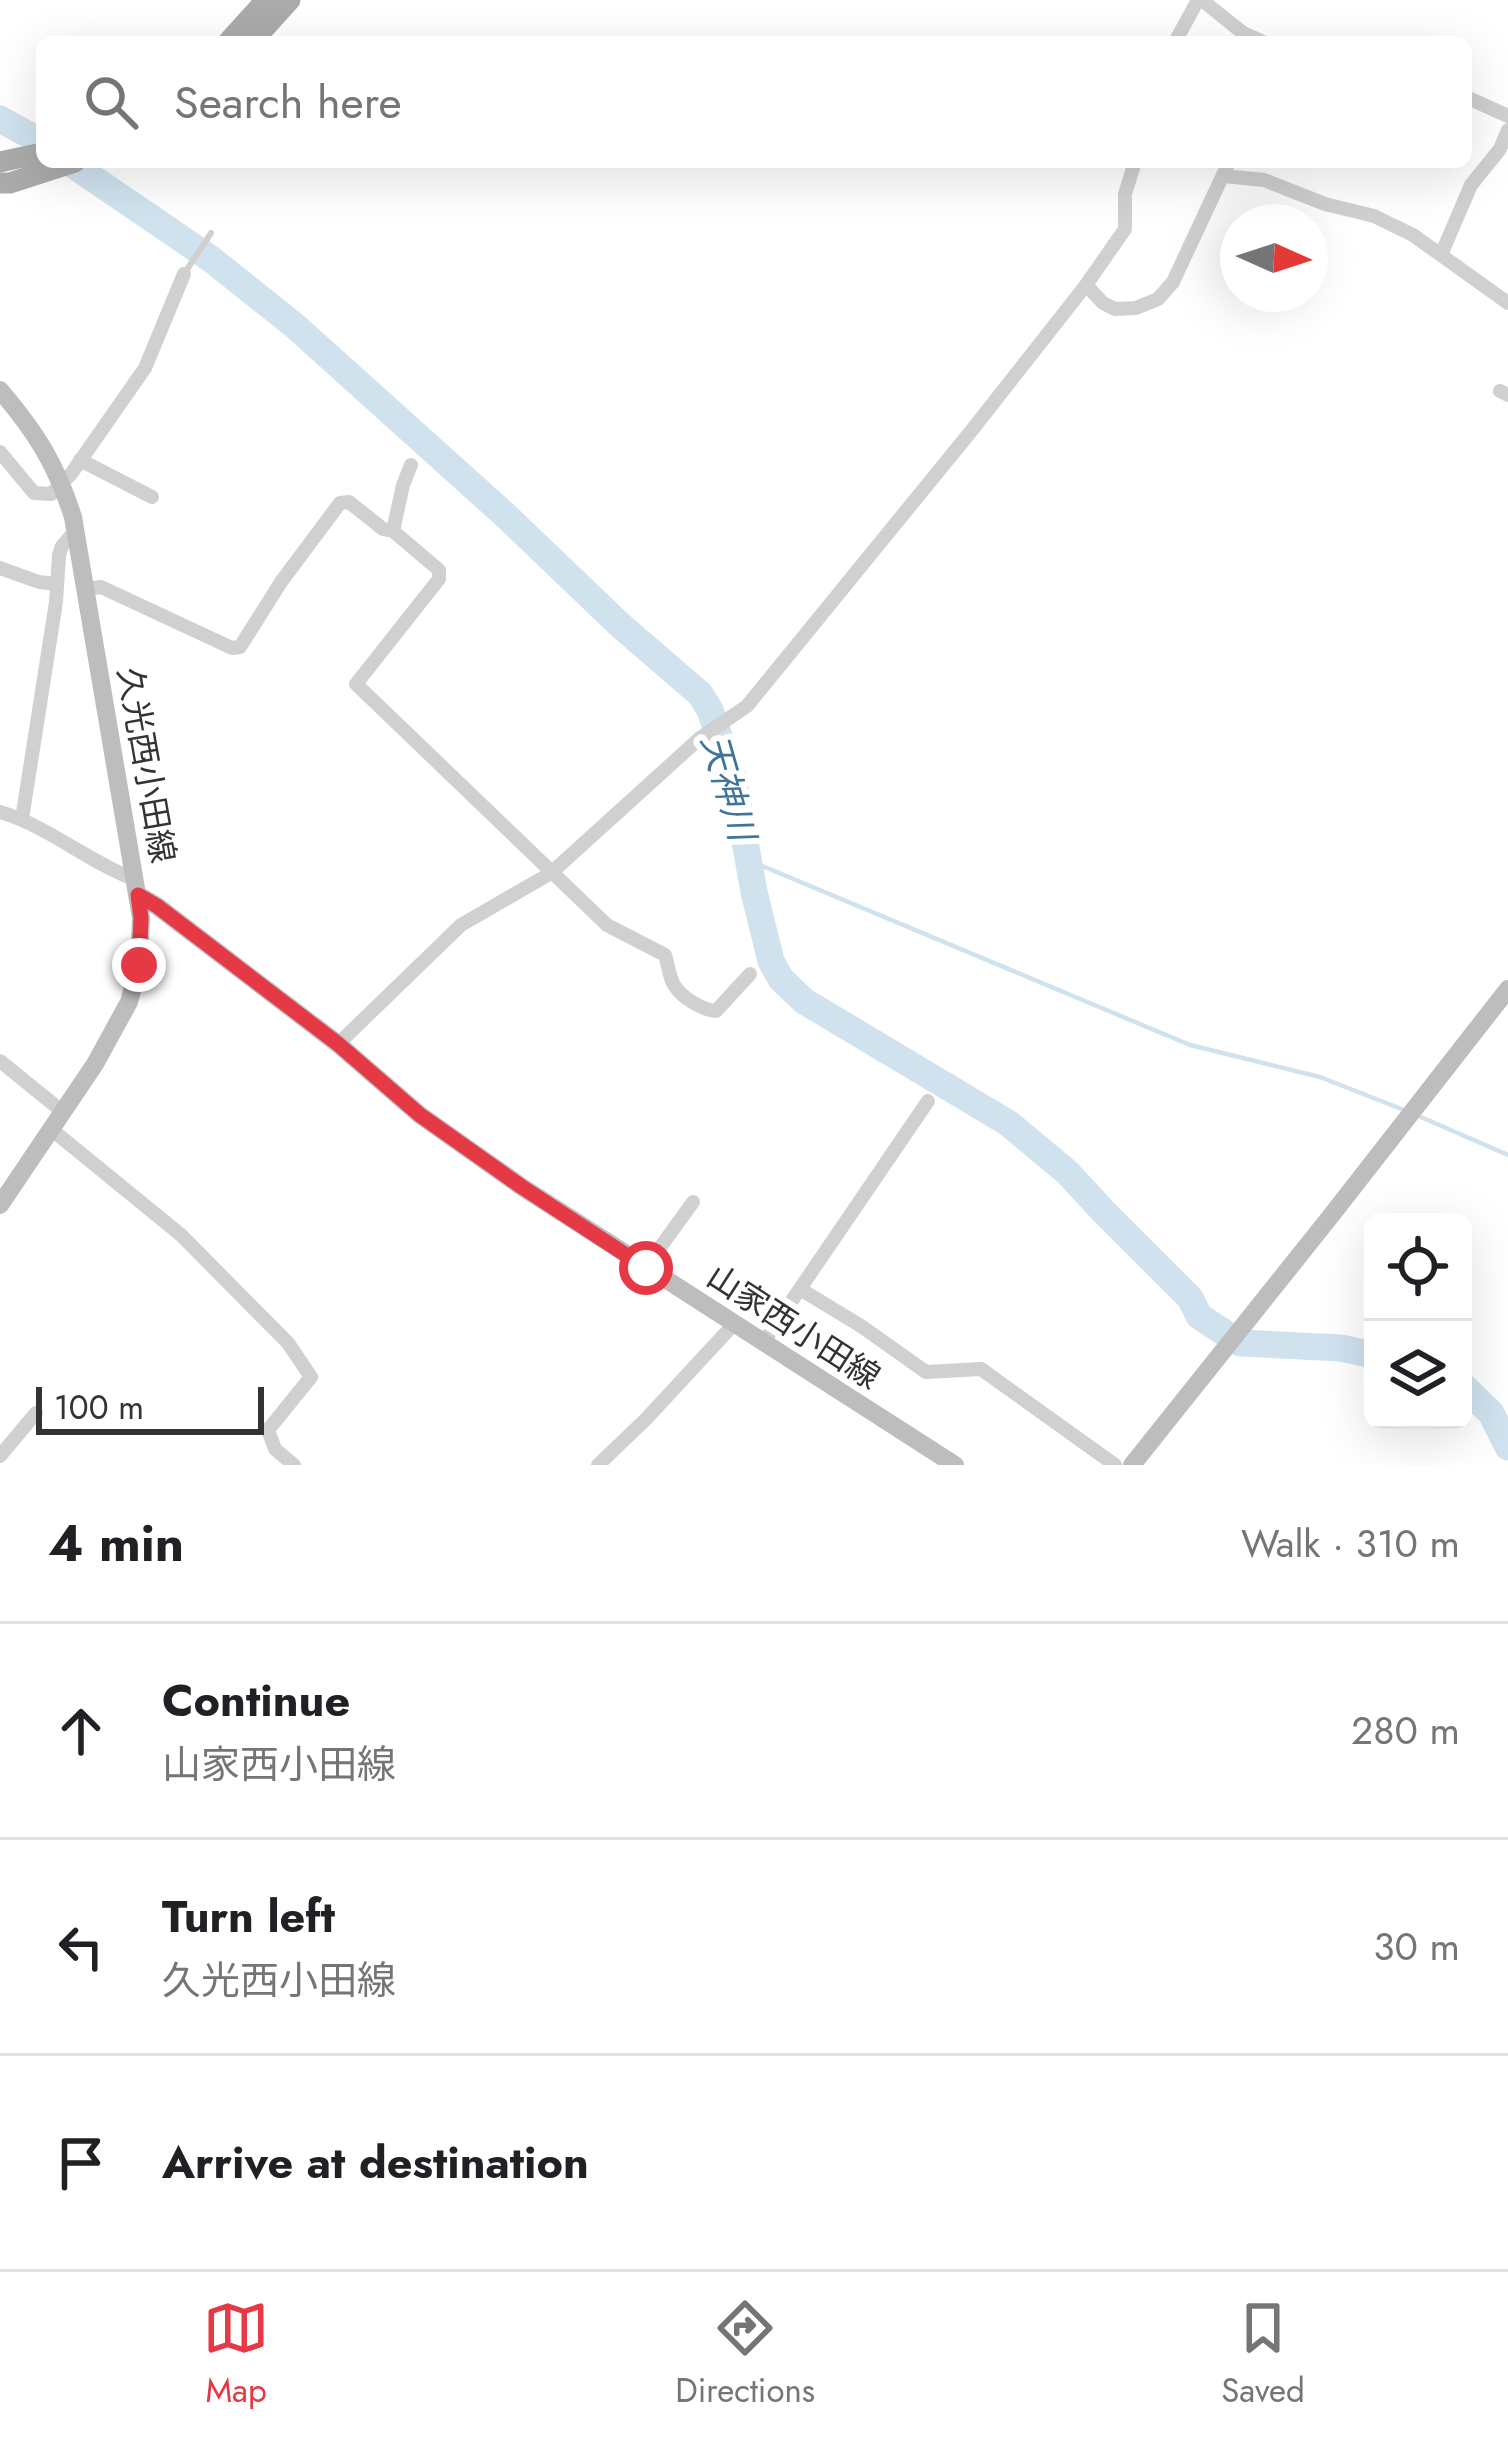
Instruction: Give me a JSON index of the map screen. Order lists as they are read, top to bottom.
{
  "streets": {
    "main road": ["久光西小田線", "山家西小田線"]
  },
  "crossings": [
    ["久光西小田線", "山家西小田線"]
  ],
  "water": ["天神川"],
  "scale_bar": "100 m",
  "north": "right",
  "page": {
    "search": "Search here",
    "scale": "100 m",
    "heading": ["4 min", "Walk · 310 m"],
    "list": [
      ["Continue", "山家西小田線", "280 m"],
      ["Turn left", "久光西小田線", "30 m"],
      "Arrive at destination"
    ],
    "nav": ["Map", "Directions", "Saved"]
  }
}
